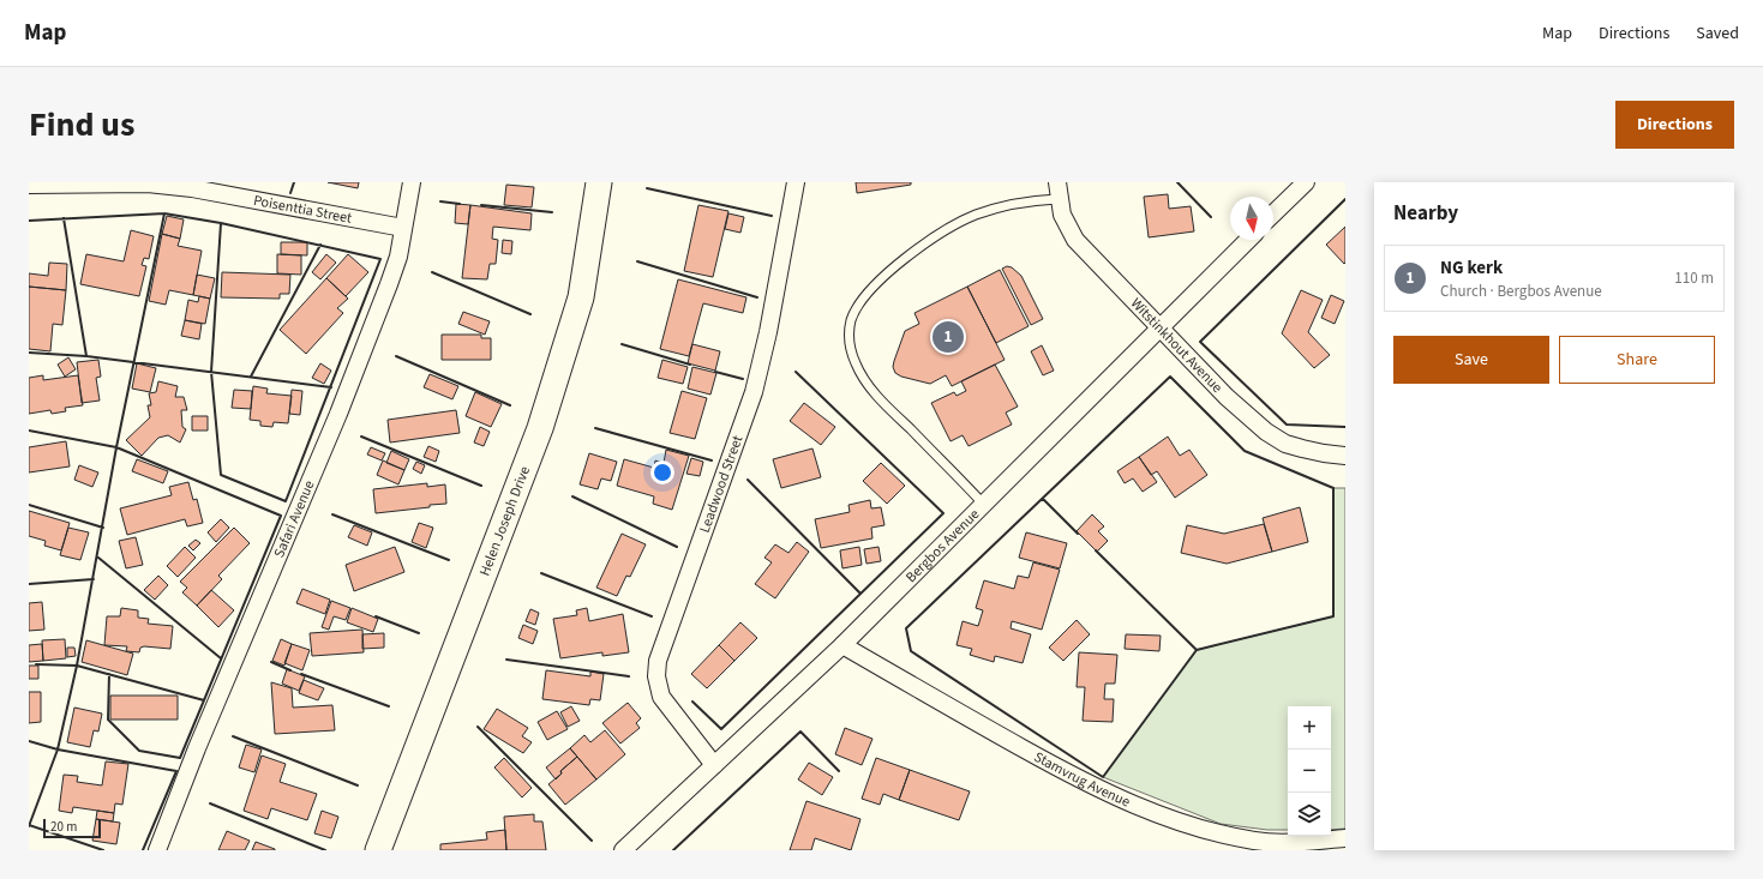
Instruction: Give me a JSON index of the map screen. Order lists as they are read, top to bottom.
{
  "streets": {
    "street": [
      "Poisenttia Street",
      "Witstinkhout Avenue",
      "Leadwood Street",
      "Safari Avenue",
      "Helen Joseph Drive",
      "Bergbos Avenue",
      "Stamvrug Avenue"
    ]
  },
  "crossings": [
    ["Poisenttia Street", "Safari Avenue"],
    ["Witstinkhout Avenue", "Bergbos Avenue"],
    ["Leadwood Street", "Bergbos Avenue"],
    ["Bergbos Avenue", "Stamvrug Avenue"]
  ],
  "scale_bar": "20 m",
  "north": "bottom",
  "page": {
    "header": "Map",
    "nav": ["Map", "Directions", "Saved"],
    "title": "Find us",
    "buttons": [
      "Directions",
      ["Save", "Share"]
    ],
    "heading": "Nearby",
    "list": [
      {
        "mark": "1",
        "name": "NG kerk",
        "note": "Church · Bergbos Avenue",
        "value": "110 m"
      }
    ],
    "pins": "1",
    "map_buttons": ["+", "−"],
    "scale": "20 m"
  }
}
